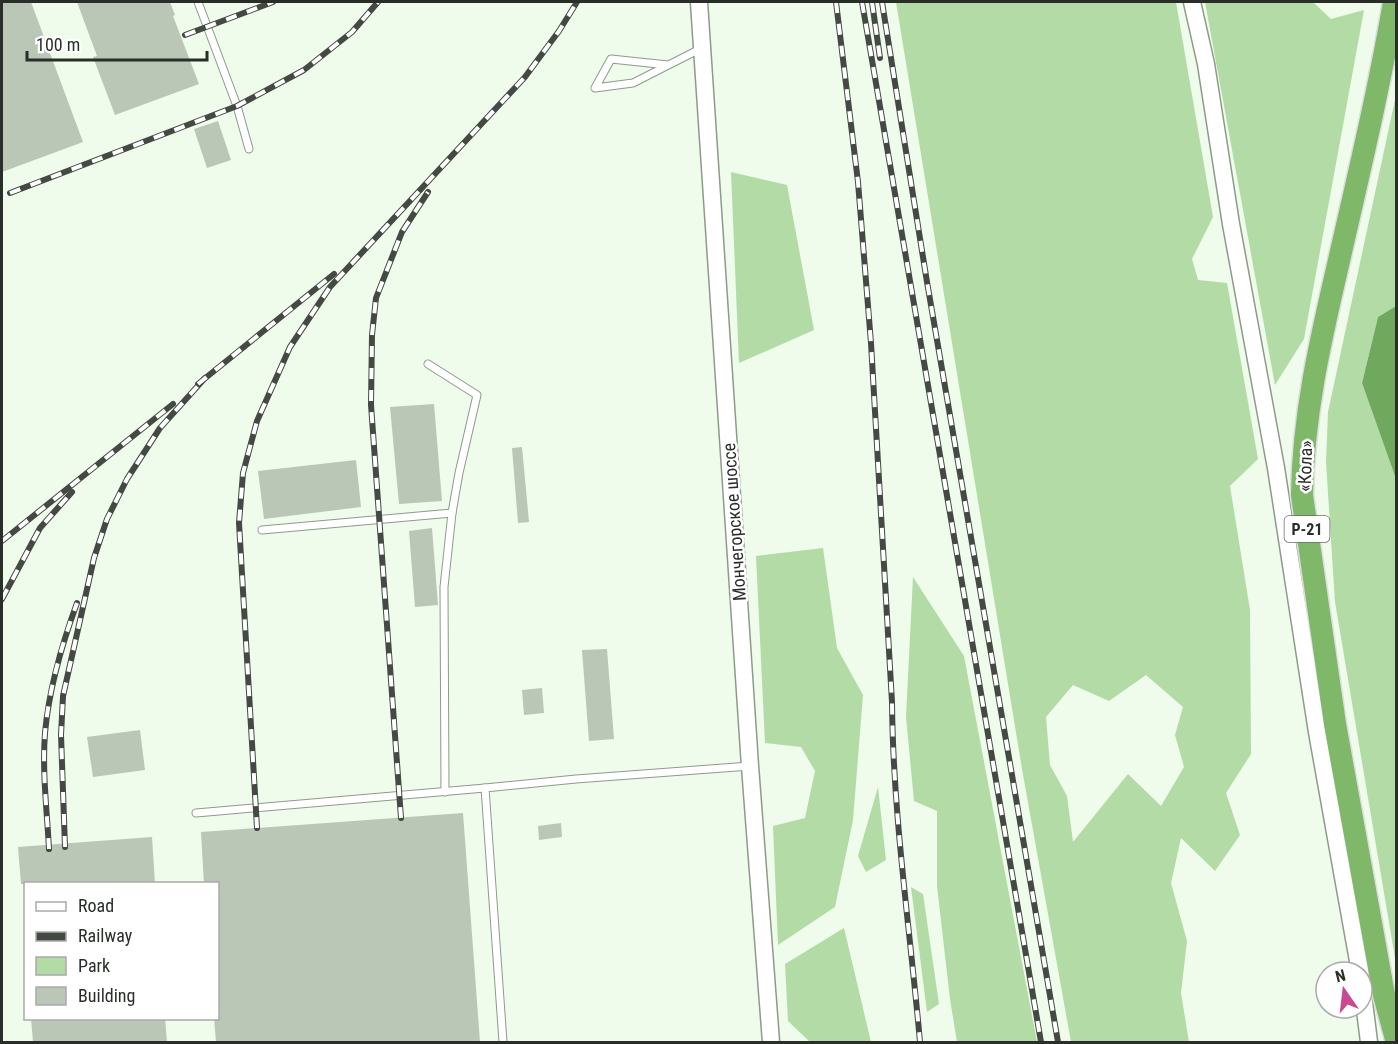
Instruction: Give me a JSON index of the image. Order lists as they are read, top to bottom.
{
  "streets": {
    "highway": ["«Кола»", "Р-21"],
    "street": ["Мончегорское шоссе"]
  },
  "legend": [
    "Road",
    "Railway",
    "Park",
    "Building"
  ],
  "scale_bar": "100 m",
  "north": "top"
}
